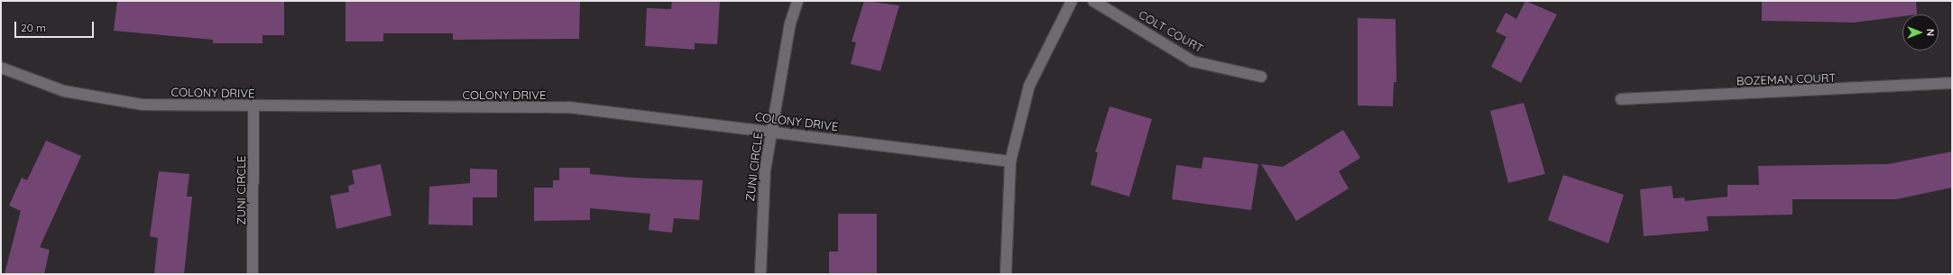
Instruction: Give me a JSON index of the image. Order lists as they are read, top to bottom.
{
  "streets": {
    "street": [
      "COLT COURT",
      "BOZEMAN COURT",
      "COLONY DRIVE",
      "ZUNI CIRCLE"
    ]
  },
  "crossings": [
    ["COLONY DRIVE", "ZUNI CIRCLE"]
  ],
  "scale_bar": "20 m",
  "north": "right"
}
